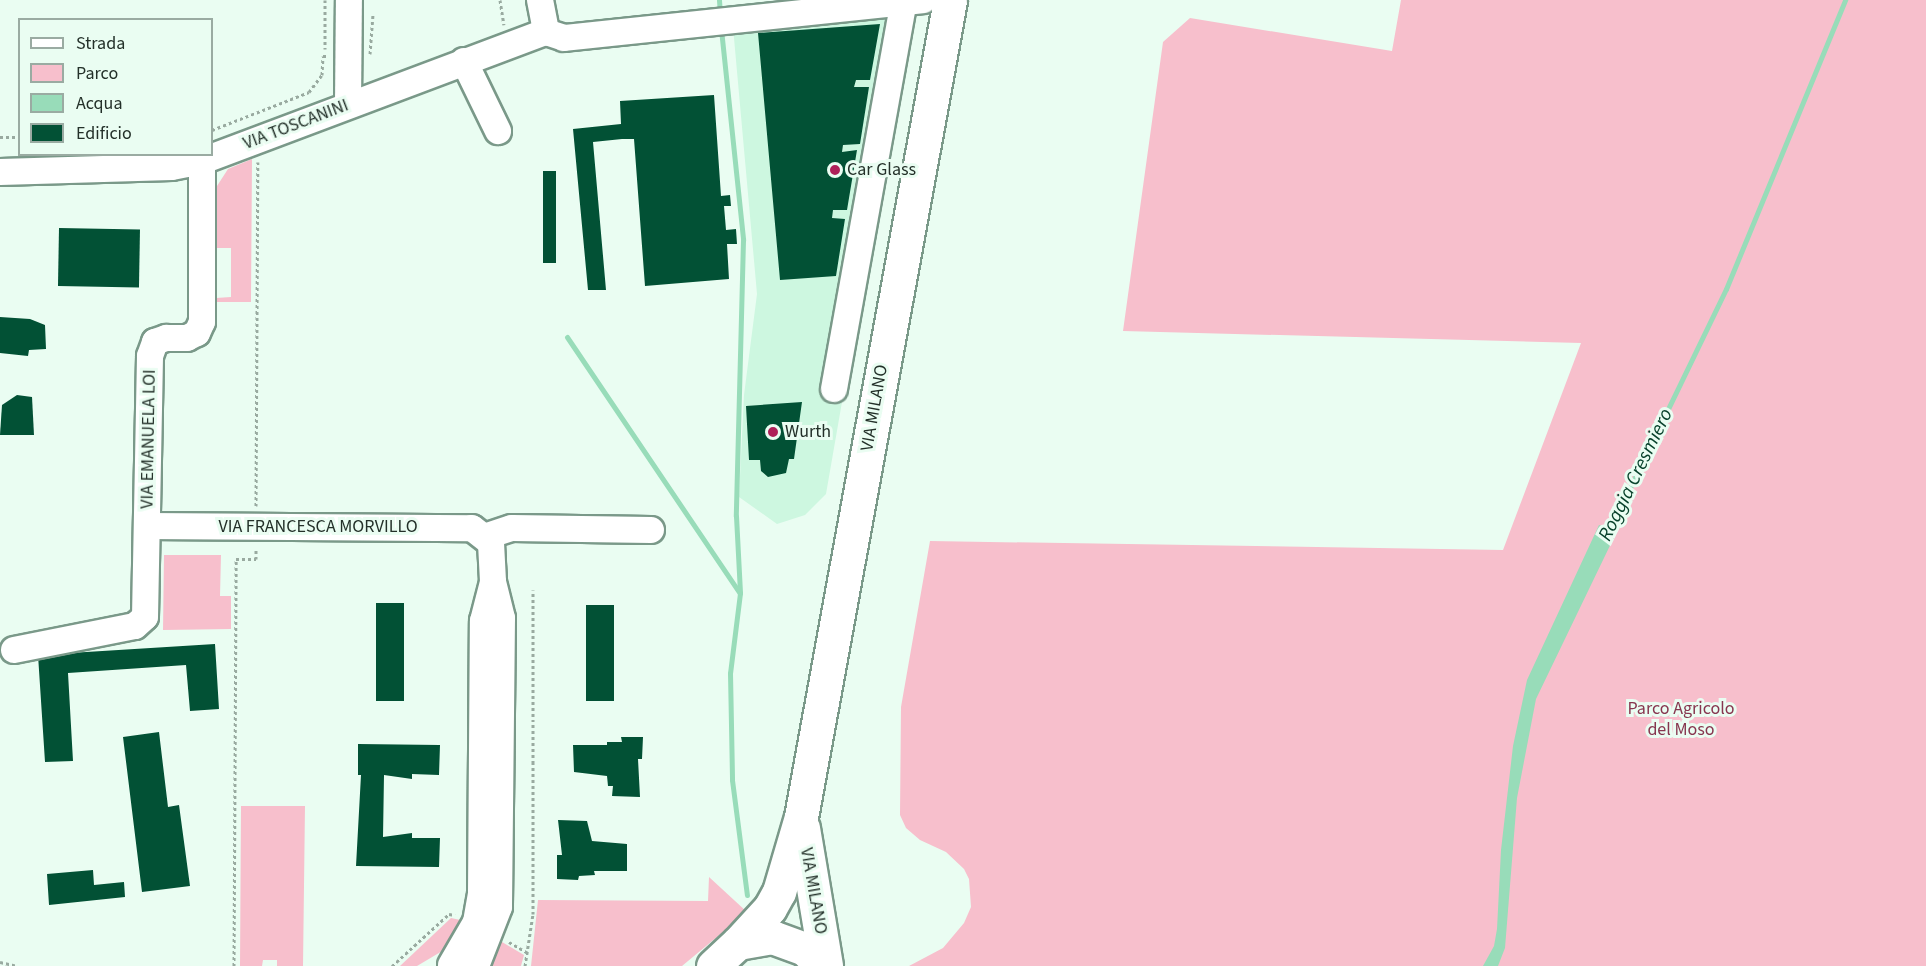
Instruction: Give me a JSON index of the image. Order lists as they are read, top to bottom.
{
  "streets": {
    "main road": ["VIA MILANO"],
    "street": ["VIA TOSCANINI", "VIA EMANUELA LOI", "VIA FRANCESCA MORVILLO"]
  },
  "crossings": [
    ["VIA TOSCANINI", "VIA EMANUELA LOI"],
    ["VIA EMANUELA LOI", "VIA FRANCESCA MORVILLO"]
  ],
  "water": ["Roggia Cresmiero"],
  "parks": ["Parco Agricolo del Moso"],
  "places": ["Car Glass", "Wurth"],
  "legend": [
    "Strada",
    "Parco",
    "Acqua",
    "Edificio"
  ]
}
